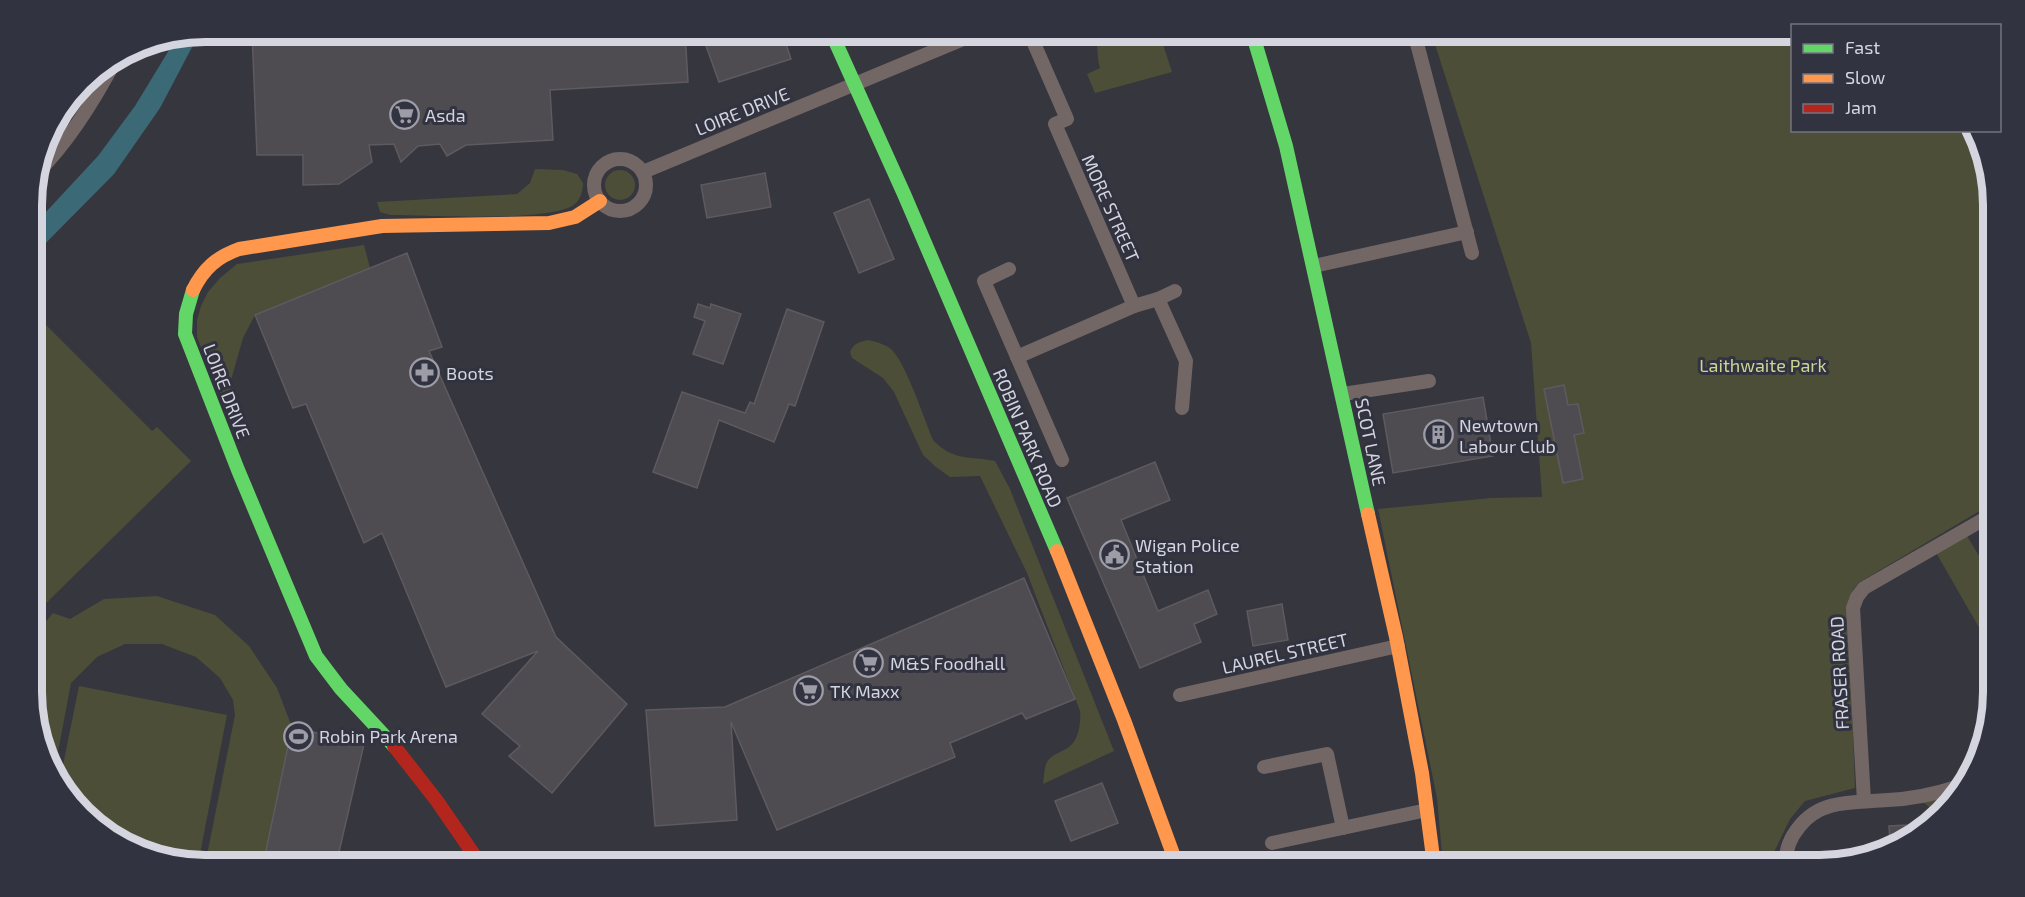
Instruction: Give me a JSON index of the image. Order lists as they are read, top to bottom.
{
  "streets": {
    "street": [
      "LOIRE DRIVE",
      "MORE STREET",
      "ROBIN PARK ROAD",
      "SCOT LANE",
      "LAUREL STREET",
      "FRASER ROAD"
    ]
  },
  "crossings": [
    ["LOIRE DRIVE", "ROBIN PARK ROAD"],
    ["SCOT LANE", "LAUREL STREET"]
  ],
  "parks": ["Laithwaite Park"],
  "places": {
    "supermarket": ["Asda", "M&S Foodhall", "TK Maxx"],
    "pharmacy": ["Boots"],
    "building": ["Newtown Labour Club"],
    "public building": ["Wigan Police Station"],
    "sports": ["Robin Park Arena"]
  },
  "legend": ["Fast", "Slow", "Jam"]
}
